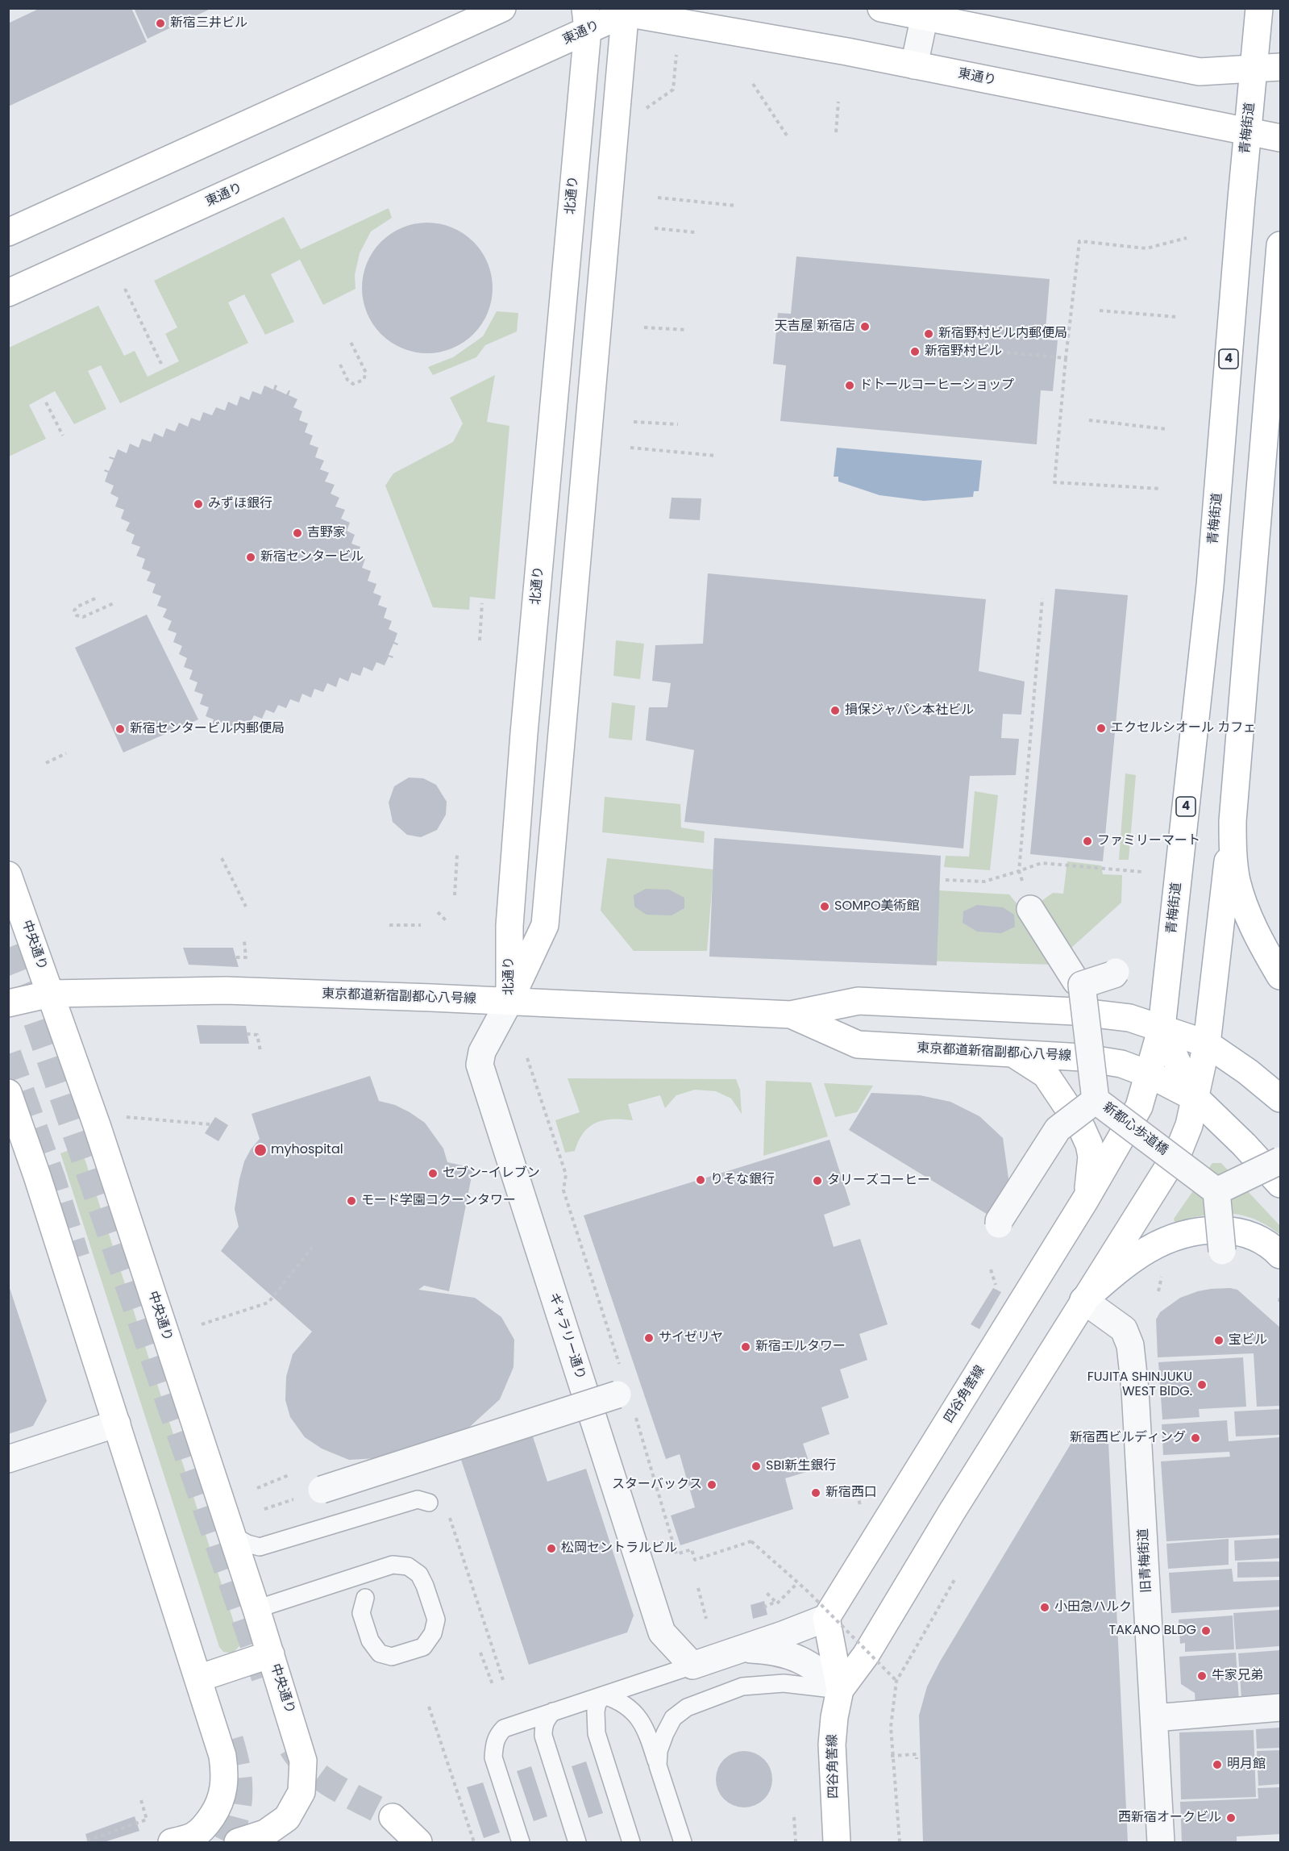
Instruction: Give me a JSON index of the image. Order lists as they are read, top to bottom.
{
  "streets": {
    "main road": [
      "東通り",
      "青梅街道",
      "北通り",
      "4",
      "中央通り",
      "東京都道新宿副都心八号線",
      "四谷角筈線"
    ],
    "street": ["新都心歩道橋", "ギャラリー通り", "旧青梅街道"]
  },
  "crossings": [
    ["東通り", "青梅街道"],
    ["東通り", "北通り"],
    ["青梅街道", "東京都道新宿副都心八号線"],
    ["青梅街道", "四谷角筈線"],
    ["北通り", "東京都道新宿副都心八号線"],
    ["北通り", "ギャラリー通り"],
    ["中央通り", "東京都道新宿副都心八号線"],
    ["東京都道新宿副都心八号線", "ギャラリー通り"],
    ["東京都道新宿副都心八号線", "四谷角筈線"],
    ["四谷角筈線", "旧青梅街道"]
  ],
  "places": [
    "新宿三井ビル",
    "天吉屋 新宿店",
    "新宿野村ビル内郵便局",
    "新宿野村ビル",
    "ドトールコーヒーショップ",
    "みずほ銀行",
    "吉野家",
    "新宿センタービル",
    "損保ジャパン本社ビル",
    "エクセルシオール カフェ",
    "新宿センタービル内郵便局",
    "ファミリーマート",
    "SOMPO美術館",
    "myhospital",
    "セブン-イレブン",
    "りそな銀行",
    "タリーズコーヒー",
    "モード学園コクーンタワー",
    "サイゼリヤ",
    "宝ビル",
    "新宿エルタワー",
    "FUJITA SHINJUKU WEST BlDG.",
    "新宿西ビルディング",
    "SBI新生銀行",
    "スターバックス",
    "新宿西口",
    "松岡セントラルビル",
    "小田急ハルク",
    "TAKANO BLDG",
    "牛家兄弟",
    "明月館",
    "西新宿オークビル"
  ]
}
